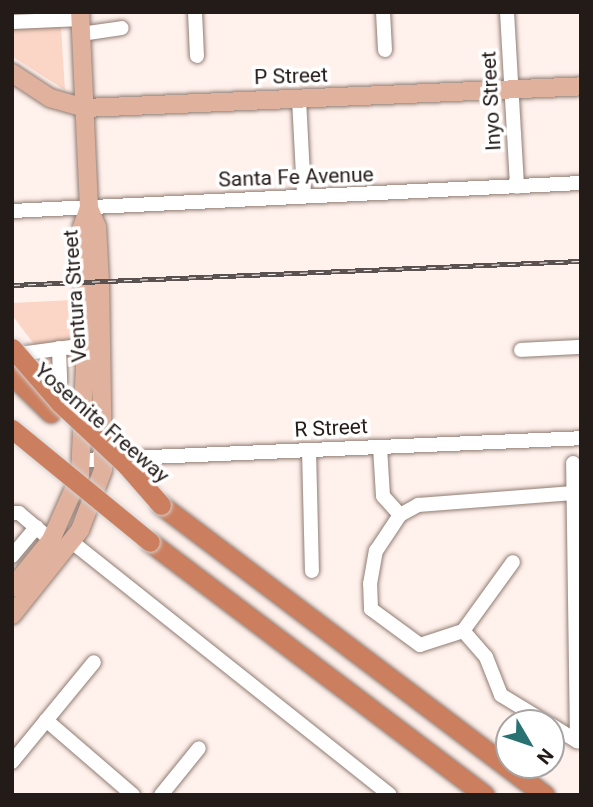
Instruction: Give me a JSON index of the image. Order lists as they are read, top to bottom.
{
  "streets": {
    "highway": ["Yosemite Freeway"],
    "main road": ["P Street", "Ventura Street"],
    "street": ["Inyo Street", "Santa Fe Avenue", "R Street"]
  },
  "crossings": [
    ["P Street", "Inyo Street"],
    ["P Street", "Ventura Street"],
    ["Inyo Street", "Santa Fe Avenue"],
    ["Santa Fe Avenue", "Ventura Street"],
    ["Ventura Street", "R Street"]
  ],
  "north": "bottom right"
}
